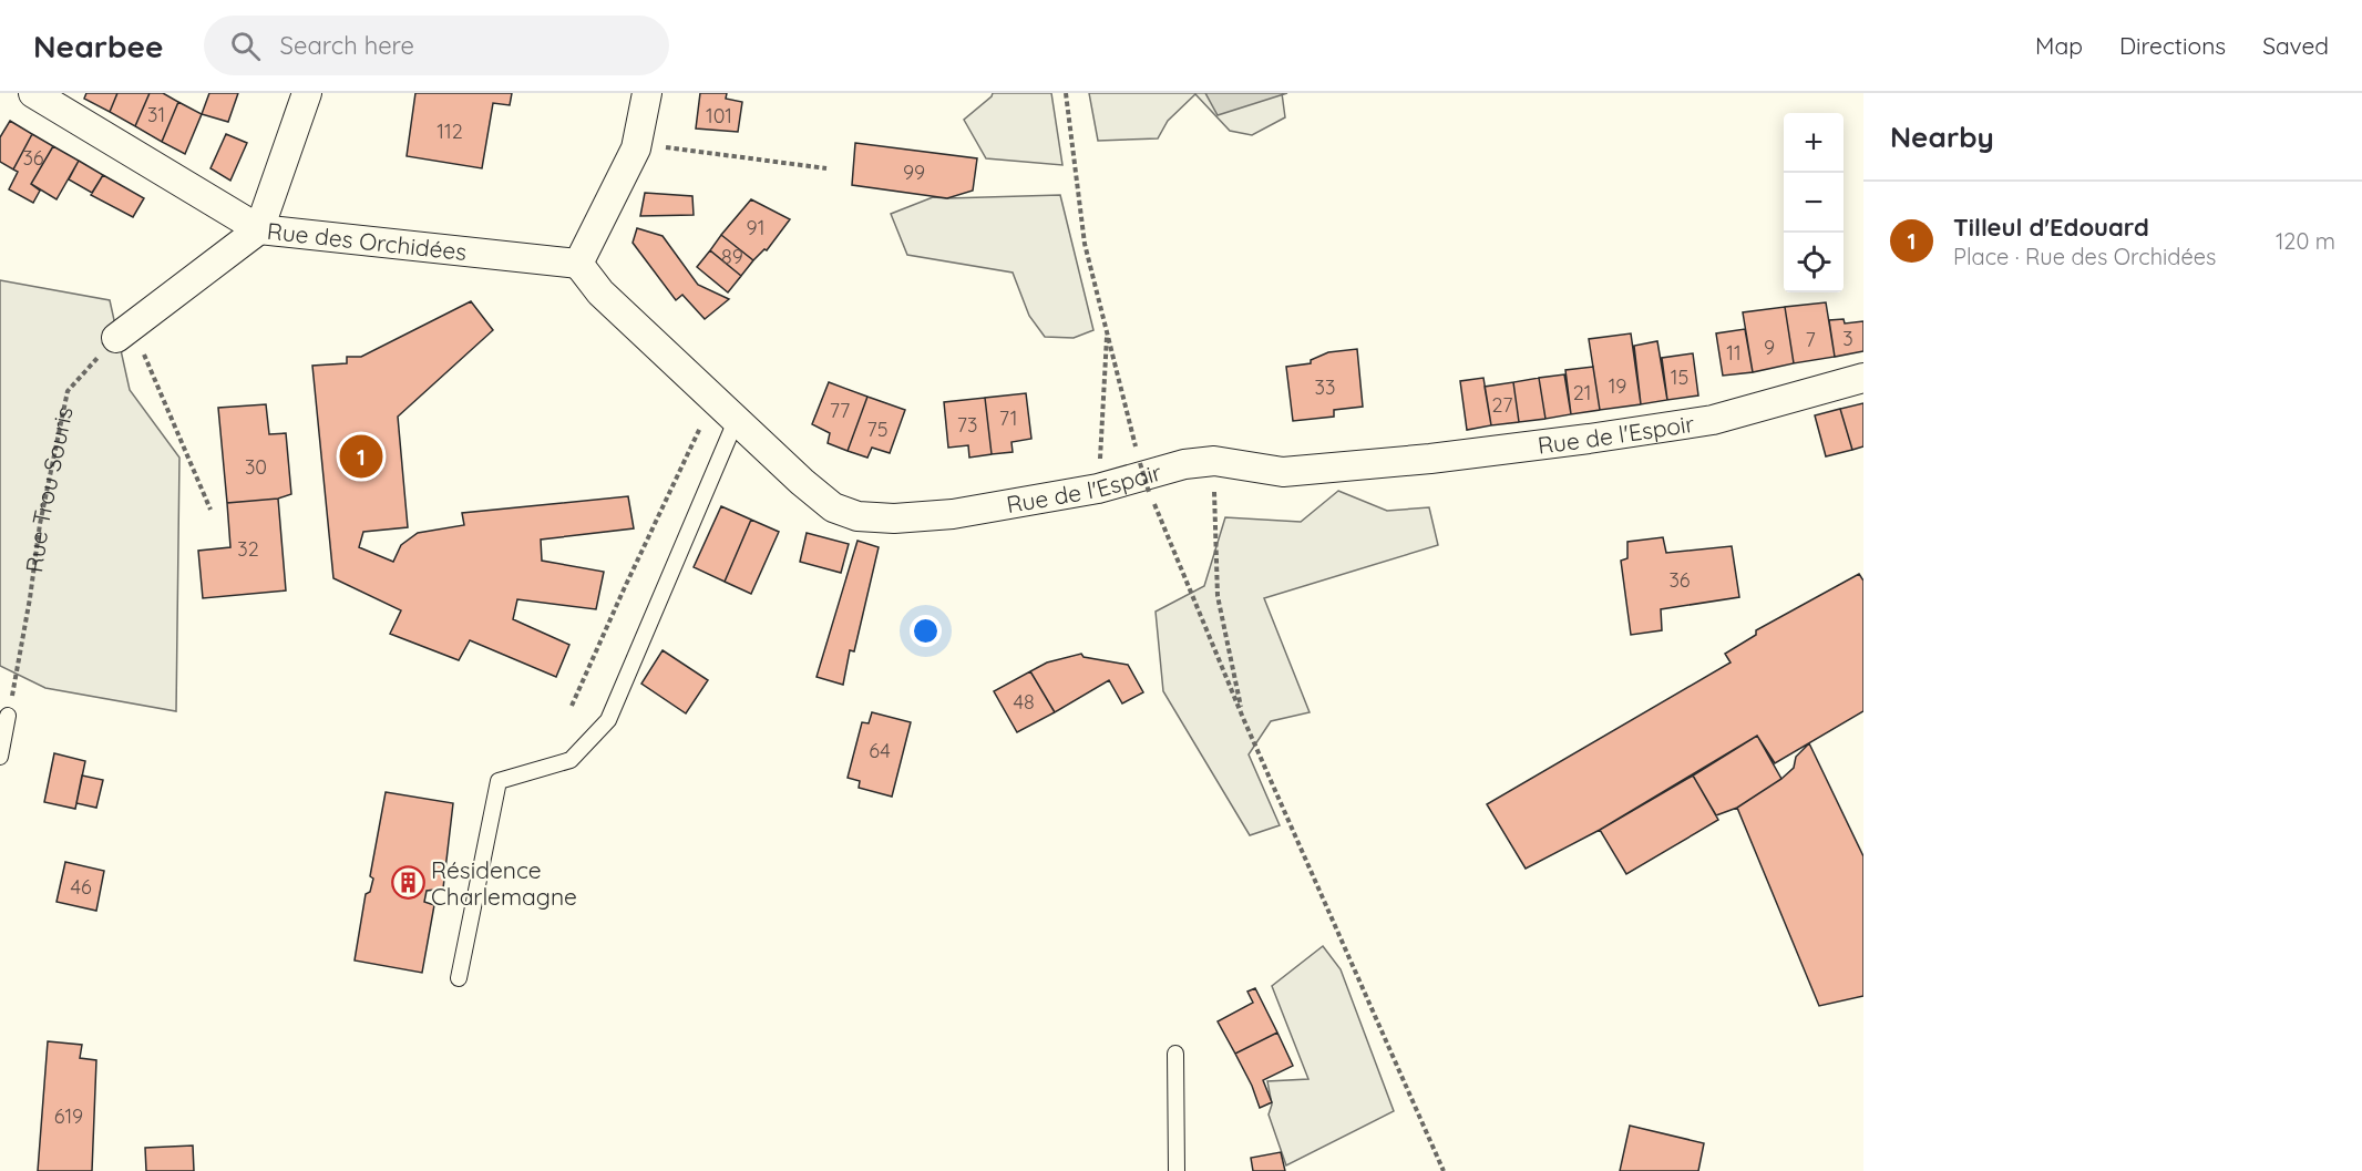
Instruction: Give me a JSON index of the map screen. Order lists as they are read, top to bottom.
{
  "streets": {
    "street": ["Rue des Orchidées", "Rue de l'Espoir"],
    "path": ["Rue Trou Souris"]
  },
  "crossings": [
    ["Rue des Orchidées", "Rue de l'Espoir"]
  ],
  "places": {
    "building": ["Résidence Charlemagne"]
  },
  "house_numbers": [
    "31",
    "101",
    "112",
    "36",
    "99",
    "91",
    "89",
    "3",
    "7",
    "9",
    "11",
    "15",
    "19",
    "33",
    "21",
    "27",
    "77",
    "71",
    "73",
    "75",
    "30",
    "32",
    "36",
    "48",
    "64",
    "46",
    "619"
  ],
  "page": {
    "header": "Nearbee",
    "search": "Search here",
    "nav": ["Map", "Directions", "Saved"],
    "heading": "Nearby",
    "map_buttons": ["+", "−"],
    "list": [
      {
        "mark": "1",
        "name": "Tilleul d'Edouard",
        "note": "Place · Rue des Orchidées",
        "value": "120 m"
      }
    ],
    "pins": "1"
  }
}
